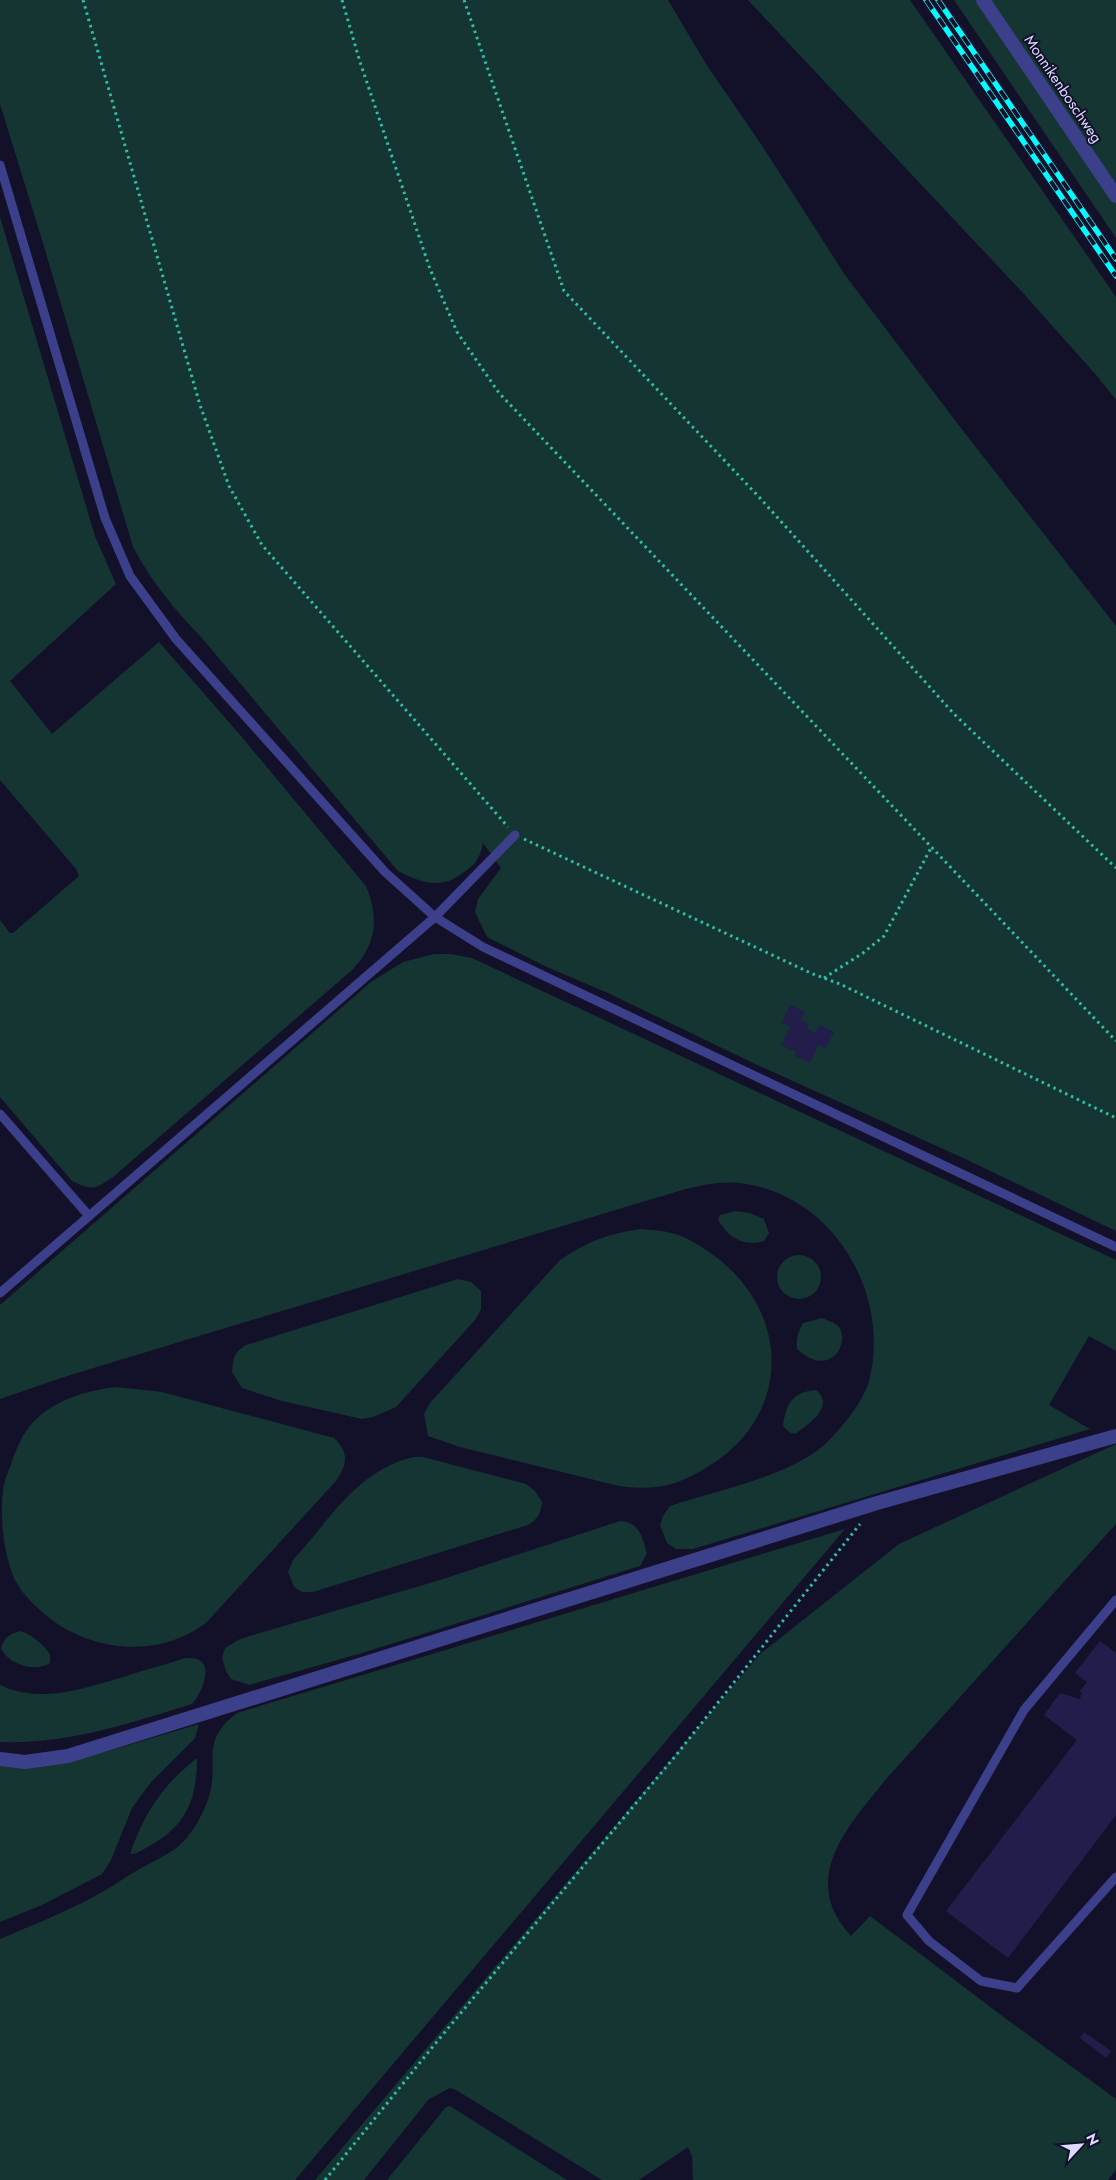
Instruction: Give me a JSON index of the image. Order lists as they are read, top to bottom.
{
  "streets": {
    "street": ["Monnikenboschweg"]
  },
  "north": "top right"
}
